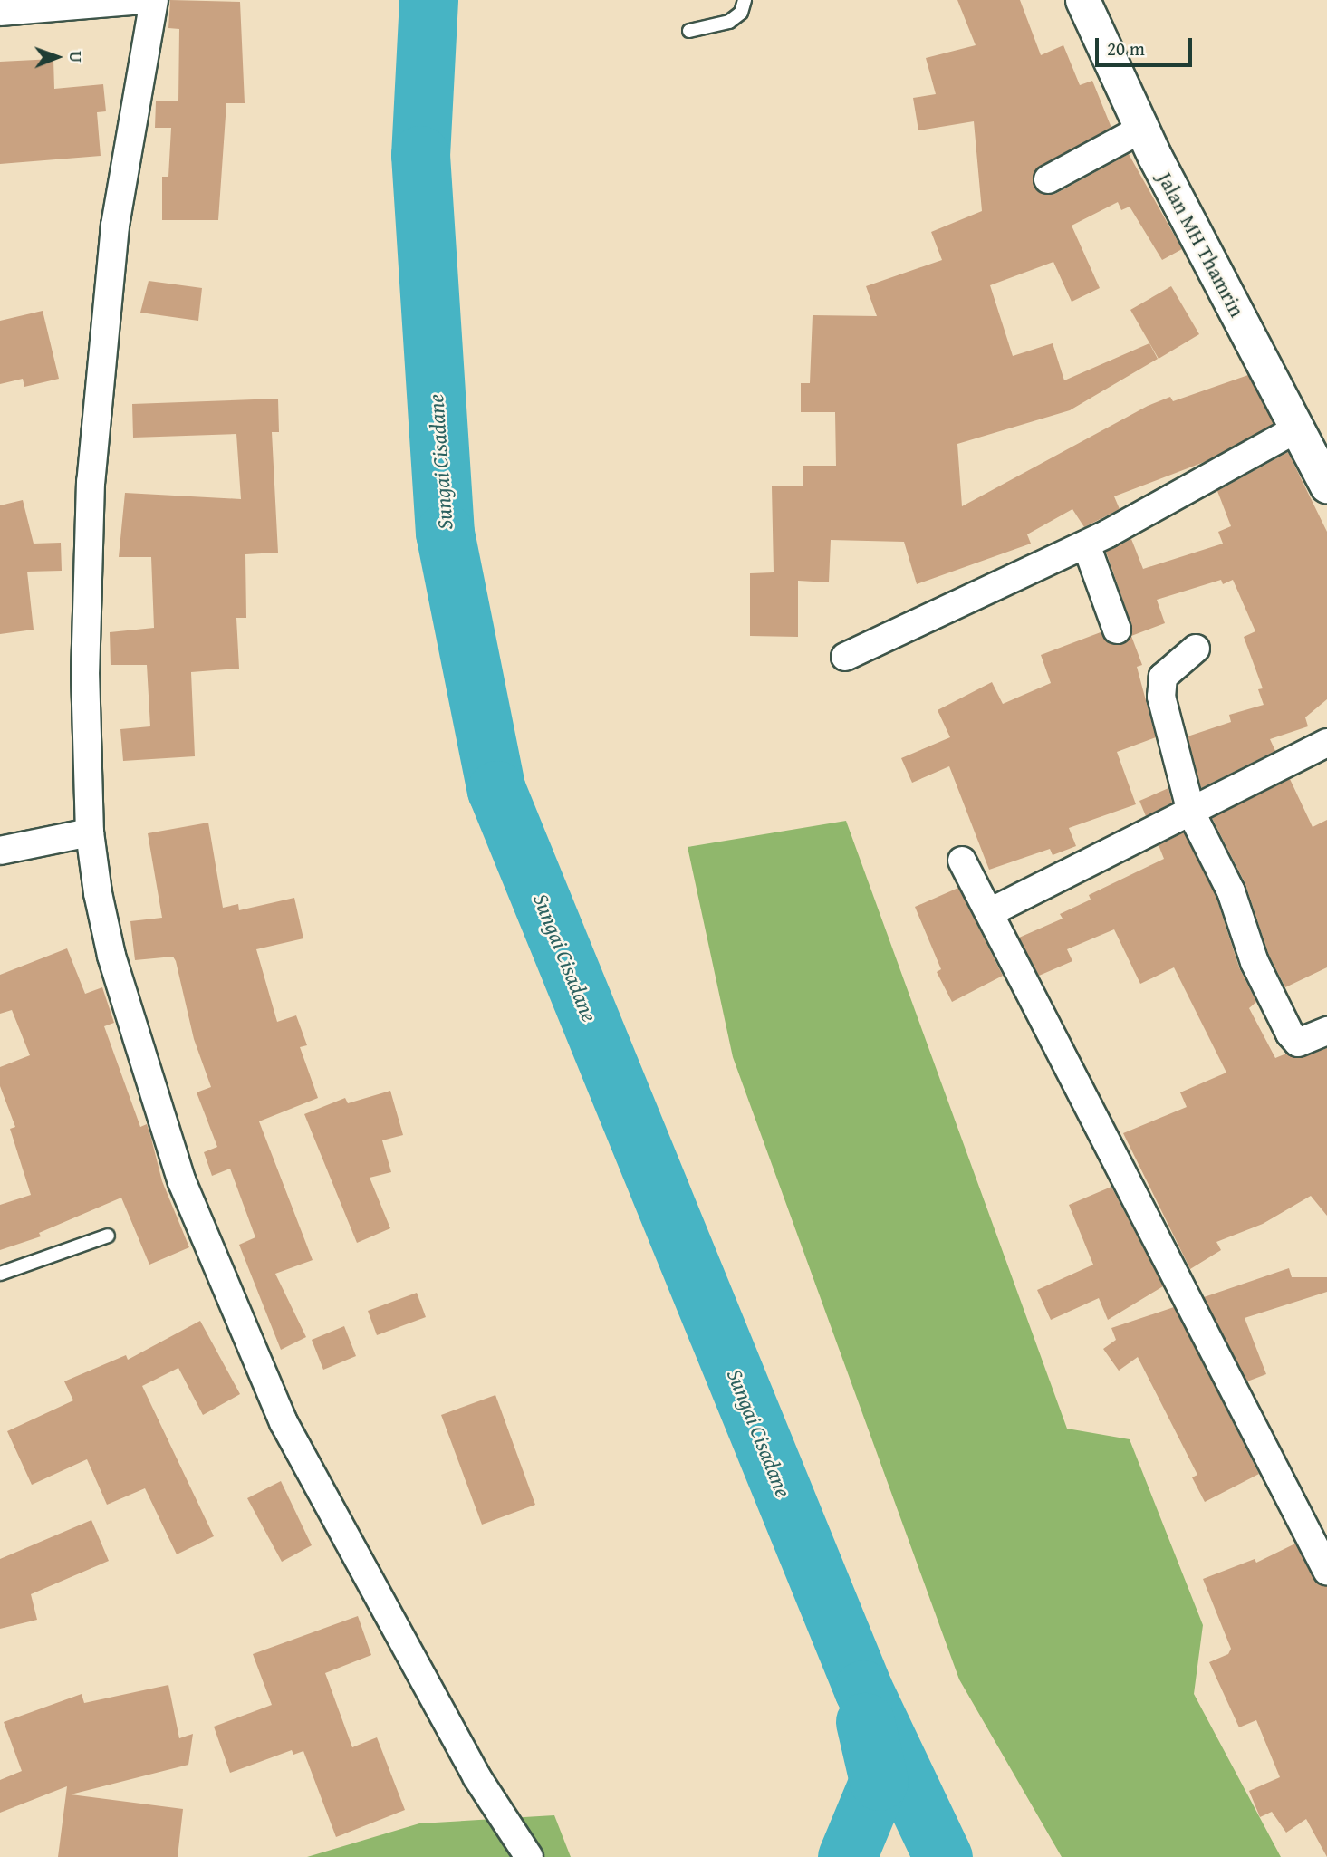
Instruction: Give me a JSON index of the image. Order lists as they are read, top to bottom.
{
  "streets": {
    "street": ["Jalan MH Thamrin"]
  },
  "water": ["Sungai Cisadane"],
  "scale_bar": "20 m",
  "north": "right"
}
